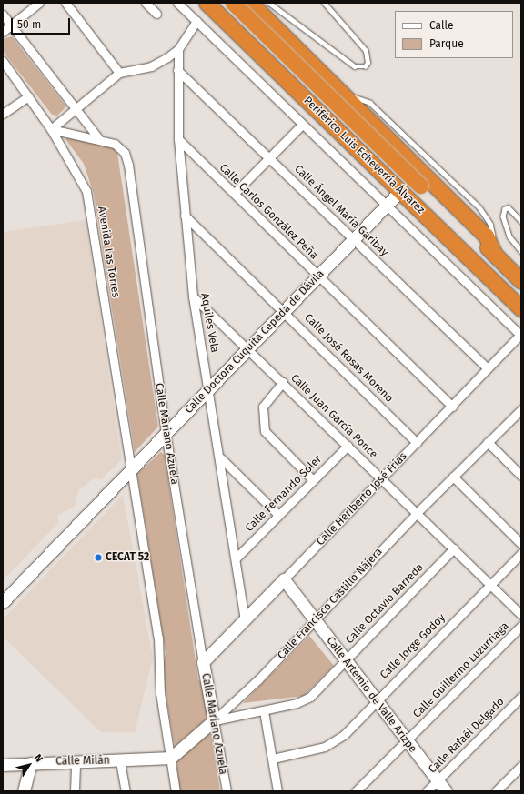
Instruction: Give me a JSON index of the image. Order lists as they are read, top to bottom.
{
  "streets": {
    "highway": ["Periférico Luis Echeverría Álvarez"],
    "street": [
      "Calle Ángel María Garibay",
      "Calle Carlos González Peña",
      "Avenida Las Torres",
      "Aquiles Vela",
      "Calle Doctora Cuquita Cepeda de Dávila",
      "Calle José Rosas Moreno",
      "Calle Juan García Ponce",
      "Calle Mariano Azuela",
      "Calle Fernando Soler",
      "Calle Heriberto José Frías",
      "Calle Francisco Castillo Nájera",
      "Calle Octavio Barreda",
      "Calle Jorge Godoy",
      "Calle Guillermo Luzurriaga",
      "Calle Artemio de Valle Arizpe",
      "Calle Rafaél Delgado",
      "Calle Milán"
    ]
  },
  "crossings": [
    ["Periférico Luis Echeverría Álvarez", "Calle Doctora Cuquita Cepeda de Dávila"],
    ["Calle Ángel María Garibay", "Aquiles Vela"],
    ["Calle Ángel María Garibay", "Calle Doctora Cuquita Cepeda de Dávila"],
    ["Calle Ángel María Garibay", "Calle Heriberto José Frías"],
    ["Calle Carlos González Peña", "Aquiles Vela"],
    ["Calle Carlos González Peña", "Calle Doctora Cuquita Cepeda de Dávila"],
    ["Calle Carlos González Peña", "Calle Heriberto José Frías"],
    ["Avenida Las Torres", "Calle Doctora Cuquita Cepeda de Dávila"],
    ["Avenida Las Torres", "Calle Mariano Azuela"],
    ["Avenida Las Torres", "Calle Francisco Castillo Nájera"],
    ["Aquiles Vela", "Calle Doctora Cuquita Cepeda de Dávila"],
    ["Aquiles Vela", "Calle José Rosas Moreno"],
    ["Aquiles Vela", "Calle Juan García Ponce"],
    ["Aquiles Vela", "Calle Fernando Soler"],
    ["Aquiles Vela", "Calle Heriberto José Frías"],
    ["Calle Doctora Cuquita Cepeda de Dávila", "Calle José Rosas Moreno"],
    ["Calle Doctora Cuquita Cepeda de Dávila", "Calle Juan García Ponce"],
    ["Calle Doctora Cuquita Cepeda de Dávila", "Calle Mariano Azuela"],
    ["Calle José Rosas Moreno", "Calle Heriberto José Frías"],
    ["Calle Juan García Ponce", "Calle Fernando Soler"],
    ["Calle Juan García Ponce", "Calle Heriberto José Frías"],
    ["Calle Juan García Ponce", "Calle Francisco Castillo Nájera"],
    ["Calle Juan García Ponce", "Calle Octavio Barreda"],
    ["Calle Juan García Ponce", "Calle Jorge Godoy"],
    ["Calle Mariano Azuela", "Calle Heriberto José Frías"],
    ["Calle Mariano Azuela", "Calle Francisco Castillo Nájera"],
    ["Calle Mariano Azuela", "Calle Octavio Barreda"],
    ["Calle Heriberto José Frías", "Calle Artemio de Valle Arizpe"],
    ["Calle Francisco Castillo Nájera", "Calle Octavio Barreda"],
    ["Calle Francisco Castillo Nájera", "Calle Artemio de Valle Arizpe"],
    ["Calle Octavio Barreda", "Calle Artemio de Valle Arizpe"],
    ["Calle Jorge Godoy", "Calle Artemio de Valle Arizpe"],
    ["Calle Guillermo Luzurriaga", "Calle Artemio de Valle Arizpe"],
    ["Calle Artemio de Valle Arizpe", "Calle Rafaél Delgado"]
  ],
  "places": ["CECAT 52"],
  "legend": ["Calle", "Parque"],
  "scale_bar": "50 m",
  "north": "top right"
}
